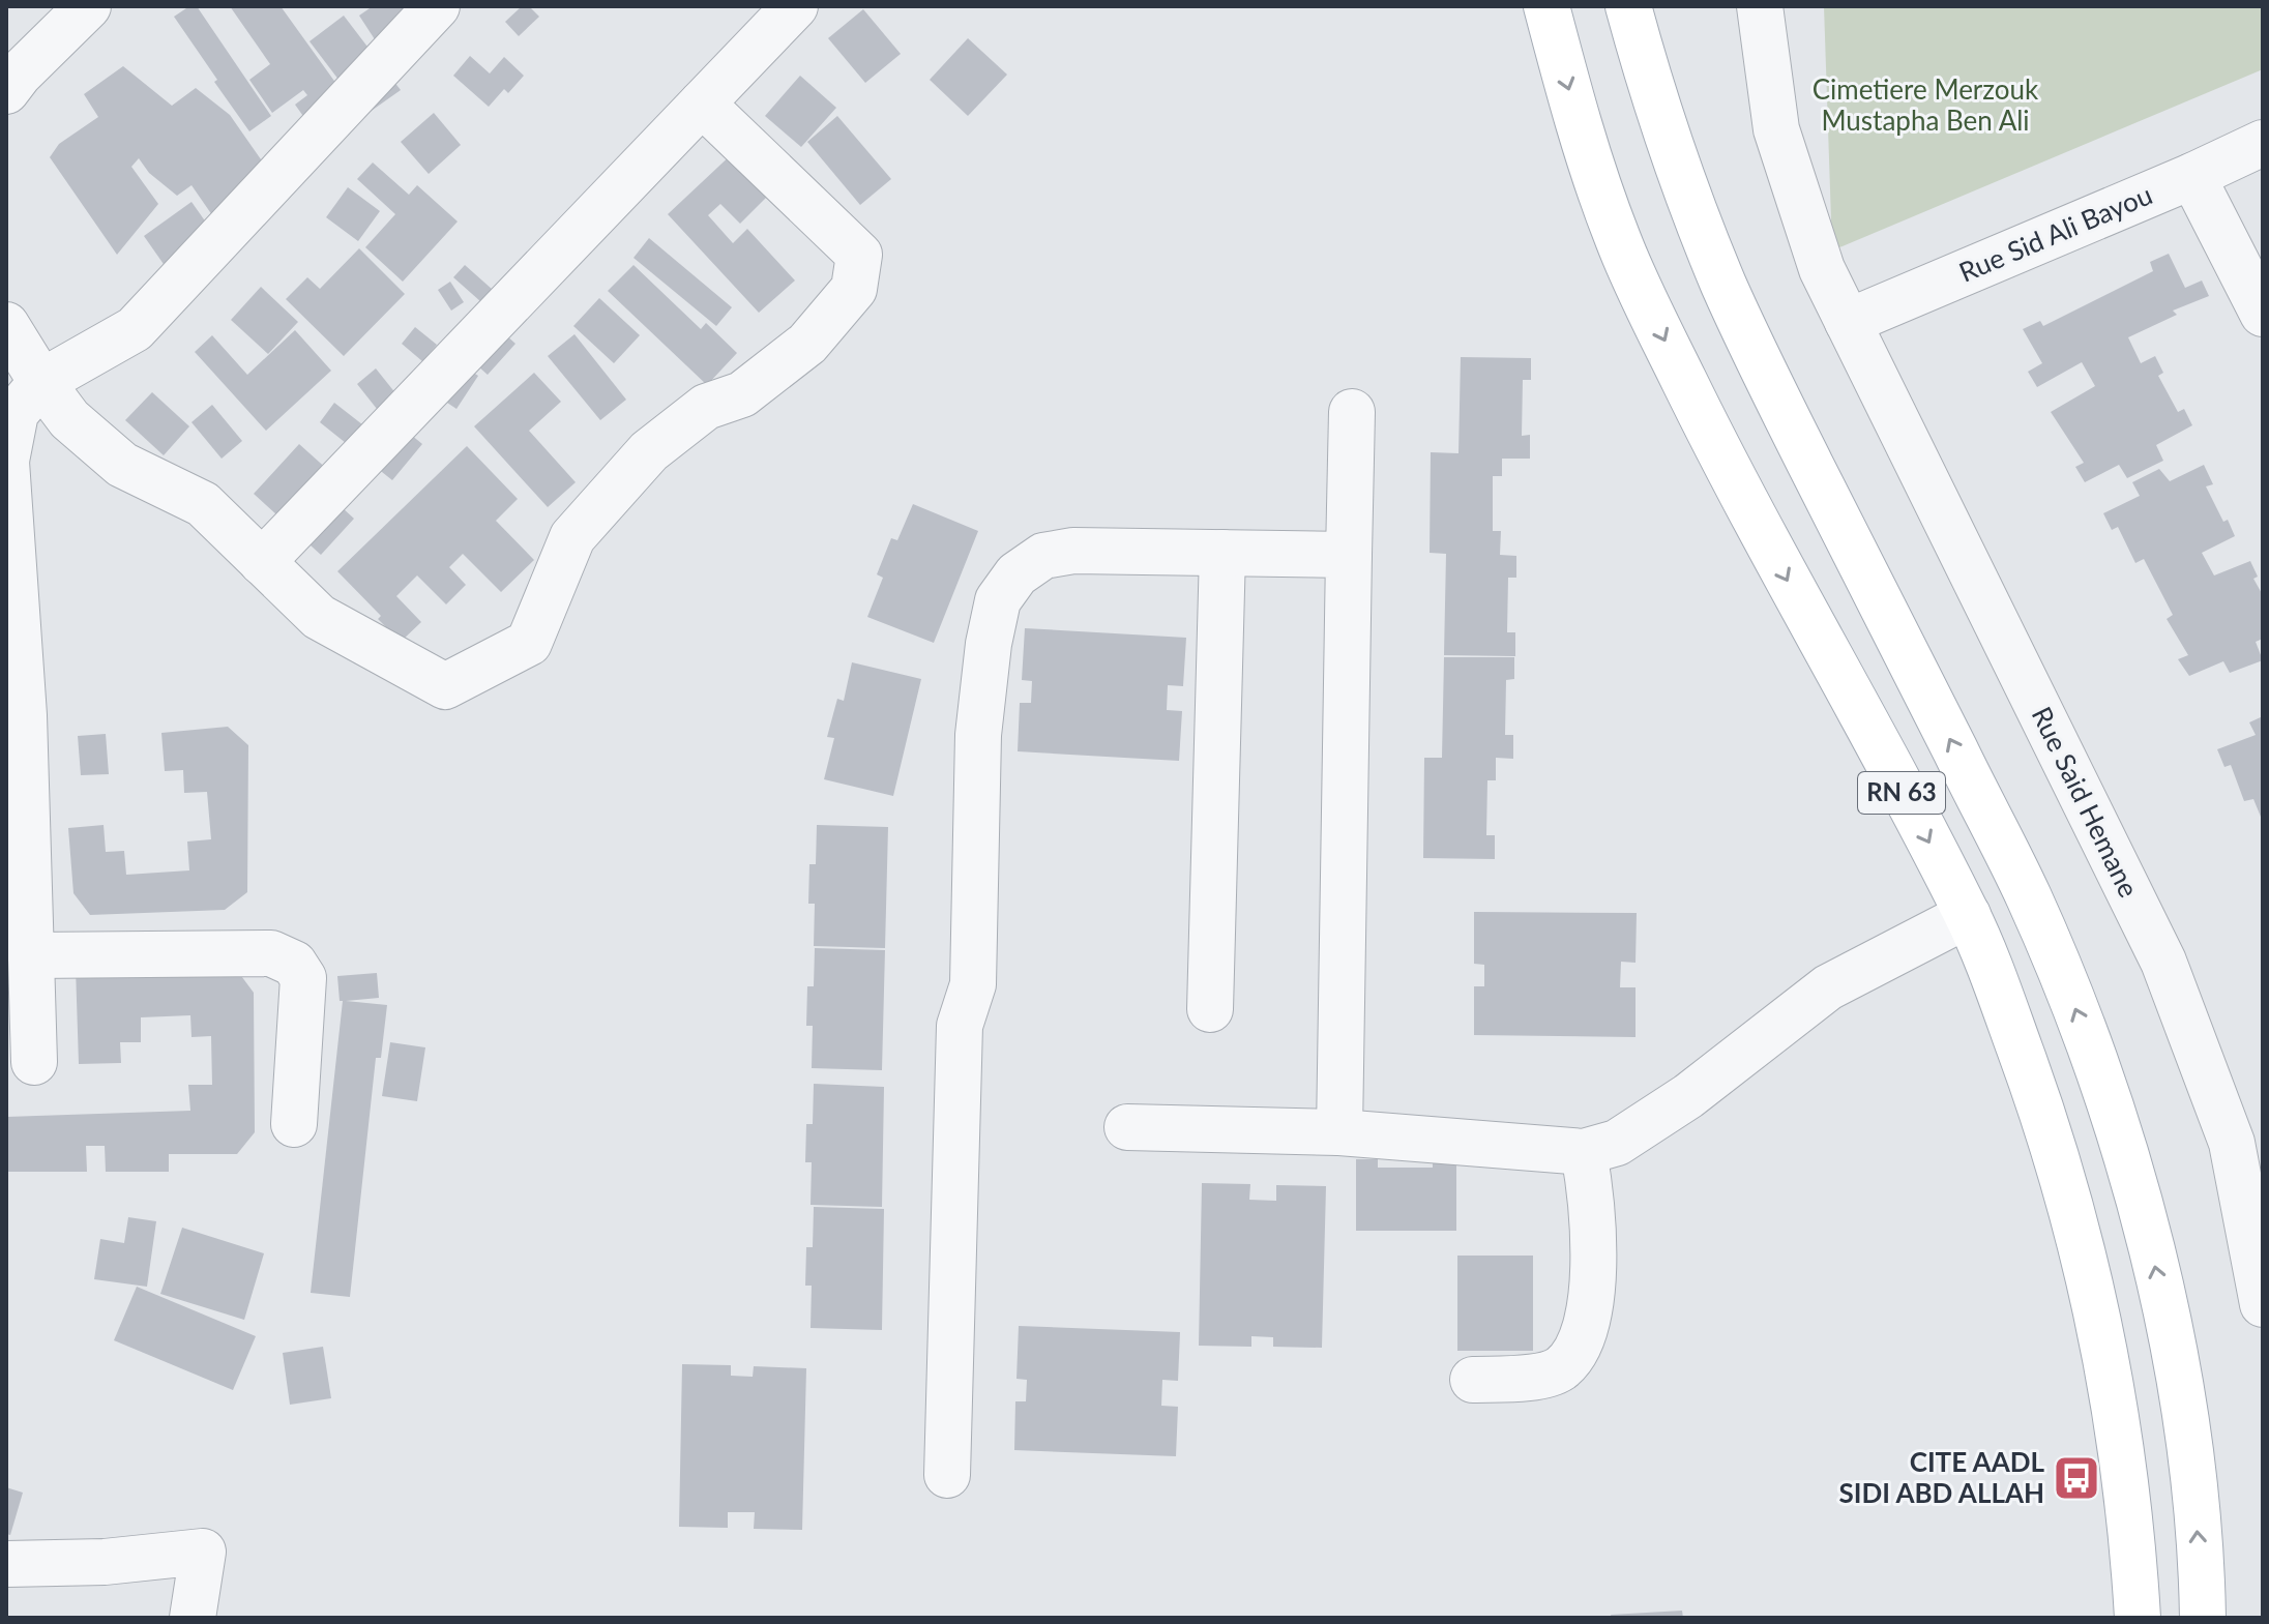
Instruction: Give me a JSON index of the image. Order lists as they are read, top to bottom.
{
  "streets": {
    "main road": ["RN 63"],
    "street": ["Rue Sid Ali Bayou", "Rue Said Hemane"]
  },
  "crossings": [
    ["Rue Sid Ali Bayou", "Rue Said Hemane"]
  ],
  "parks": ["Cimetiere Merzouk Mustapha Ben Ali"],
  "places": {
    "bus stop": ["CITE AADL SIDI ABD ALLAH"]
  }
}
